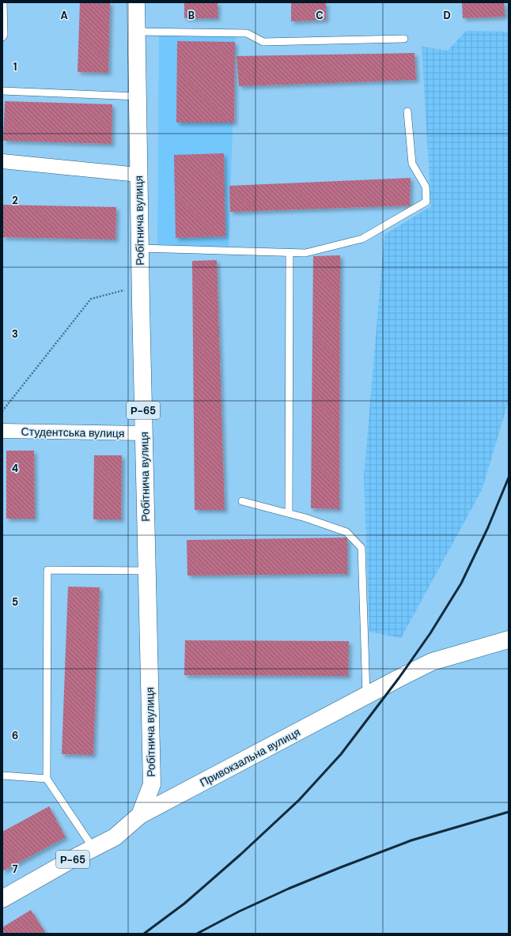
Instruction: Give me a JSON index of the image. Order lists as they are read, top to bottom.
{
  "streets": {
    "main road": ["Робітнича вулиця", "Р-65", "Привокзальна вулиця"],
    "street": ["Студентська вулиця"]
  },
  "crossings": [
    ["Робітнича вулиця", "Студентська вулиця"],
    ["Робітнича вулиця", "Привокзальна вулиця"]
  ],
  "grid": {
    "columns": [
      "A",
      "B",
      "C",
      "D"
    ],
    "rows": [
      "1",
      "2",
      "3",
      "4",
      "5",
      "6",
      "7"
    ]
  }
}
